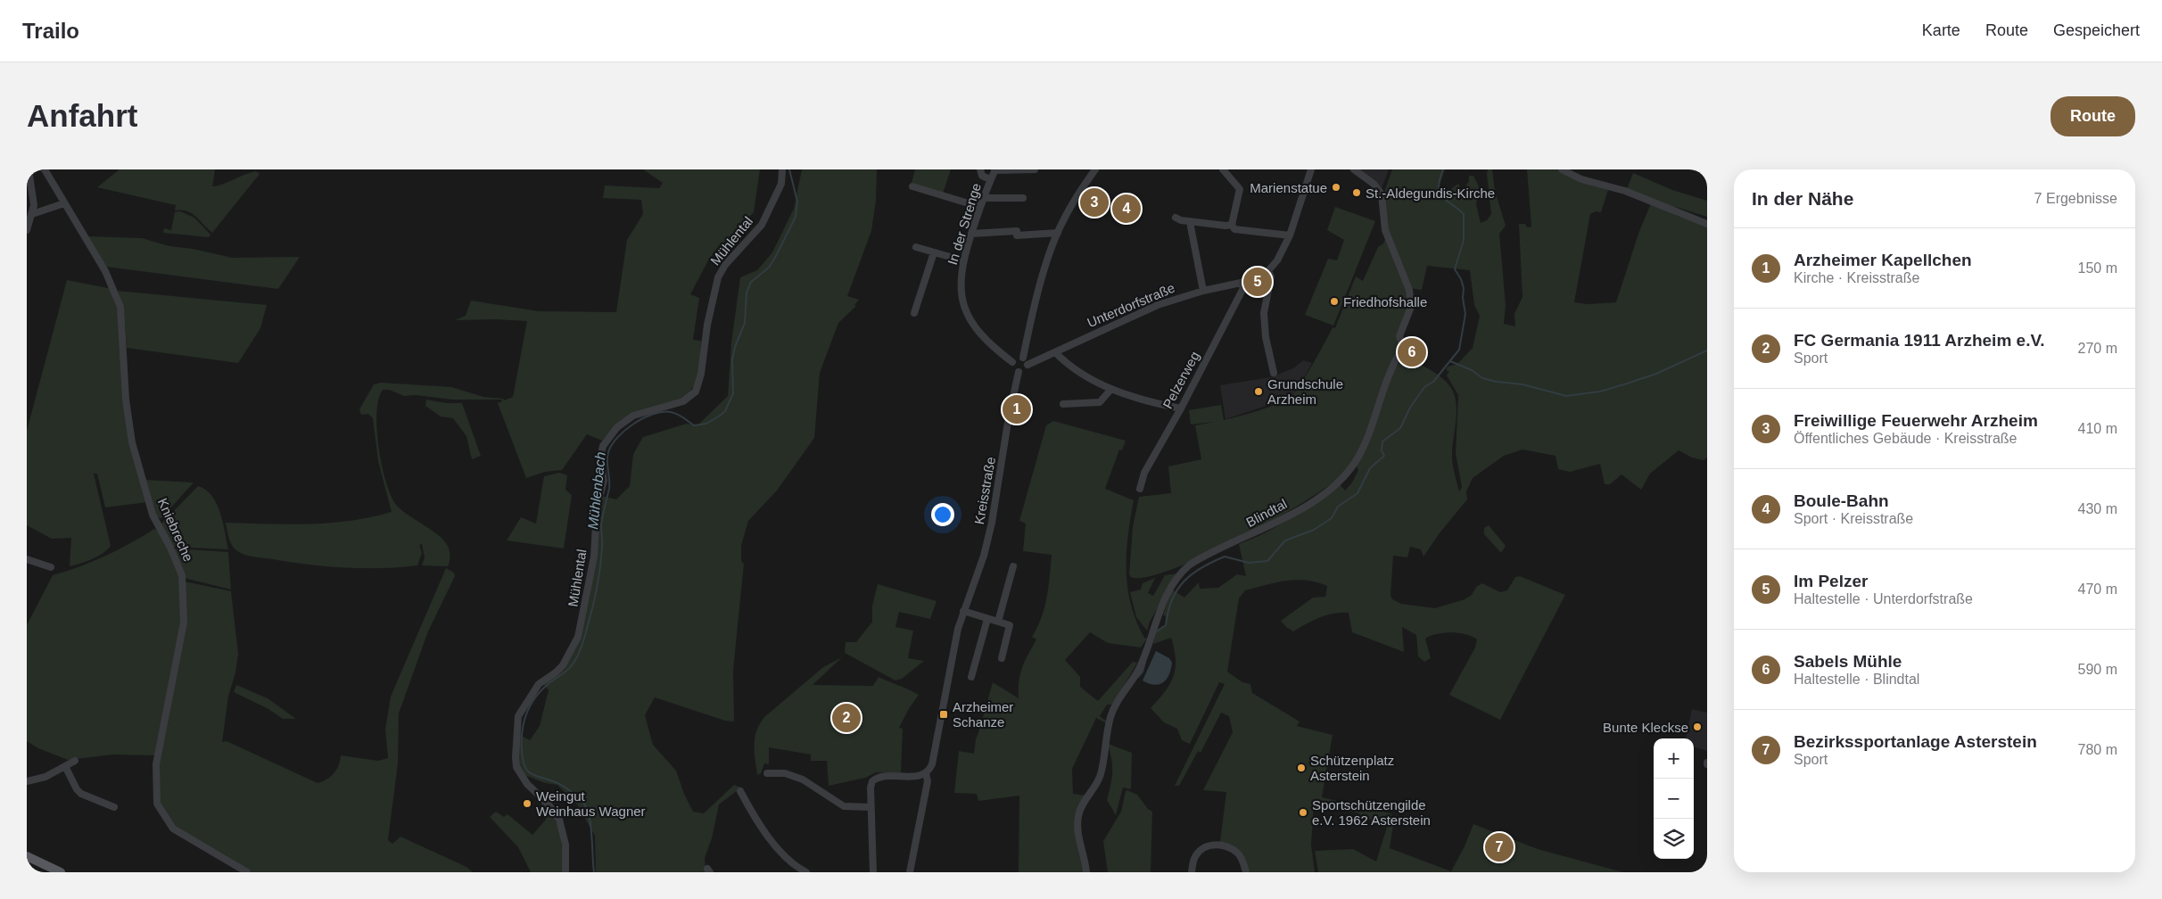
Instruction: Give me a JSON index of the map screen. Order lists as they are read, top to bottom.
{
  "streets": {
    "street": [
      "In der Strenge",
      "Mühlental",
      "Unterdorfstraße",
      "Pelzerweg",
      "Kreisstraße",
      "Blindtal",
      "Kniebreche"
    ]
  },
  "crossings": [
    ["In der Strenge", "Unterdorfstraße"],
    ["In der Strenge", "Kreisstraße"],
    ["Unterdorfstraße", "Pelzerweg"],
    ["Unterdorfstraße", "Kreisstraße"]
  ],
  "water": ["Mühlenbach"],
  "places": {
    "other": [
      "Marienstatue",
      "St.-Aldegundis-Kirche",
      "Friedhofshalle",
      "Grundschule Arzheim",
      "Bunte Kleckse",
      "Schützenplatz Asterstein",
      "Weingut Weinhaus Wagner",
      "Sportschützengilde e.V. 1962 Asterstein"
    ],
    "transit": ["Arzheimer Schanze"]
  },
  "page": {
    "header": "Trailo",
    "nav": ["Karte", "Route", "Gespeichert"],
    "buttons": "Route",
    "title": "Anfahrt",
    "heading": ["In der Nähe", "7 Ergebnisse"],
    "pins": [
      "3",
      "4",
      "5",
      "6",
      "1",
      "2",
      "7"
    ],
    "list": [
      {
        "mark": "1",
        "name": "Arzheimer Kapellchen",
        "note": "Kirche · Kreisstraße",
        "value": "150 m"
      },
      {
        "mark": "2",
        "name": "FC Germania 1911 Arzheim e.V.",
        "note": "Sport",
        "value": "270 m"
      },
      {
        "mark": "3",
        "name": "Freiwillige Feuerwehr Arzheim",
        "note": "Öffentliches Gebäude · Kreisstraße",
        "value": "410 m"
      },
      {
        "mark": "4",
        "name": "Boule-Bahn",
        "note": "Sport · Kreisstraße",
        "value": "430 m"
      },
      {
        "mark": "5",
        "name": "Im Pelzer",
        "note": "Haltestelle · Unterdorfstraße",
        "value": "470 m"
      },
      {
        "mark": "6",
        "name": "Sabels Mühle",
        "note": "Haltestelle · Blindtal",
        "value": "590 m"
      },
      {
        "mark": "7",
        "name": "Bezirkssportanlage Asterstein",
        "note": "Sport",
        "value": "780 m"
      }
    ],
    "map_buttons": ["+", "−"]
  }
}
